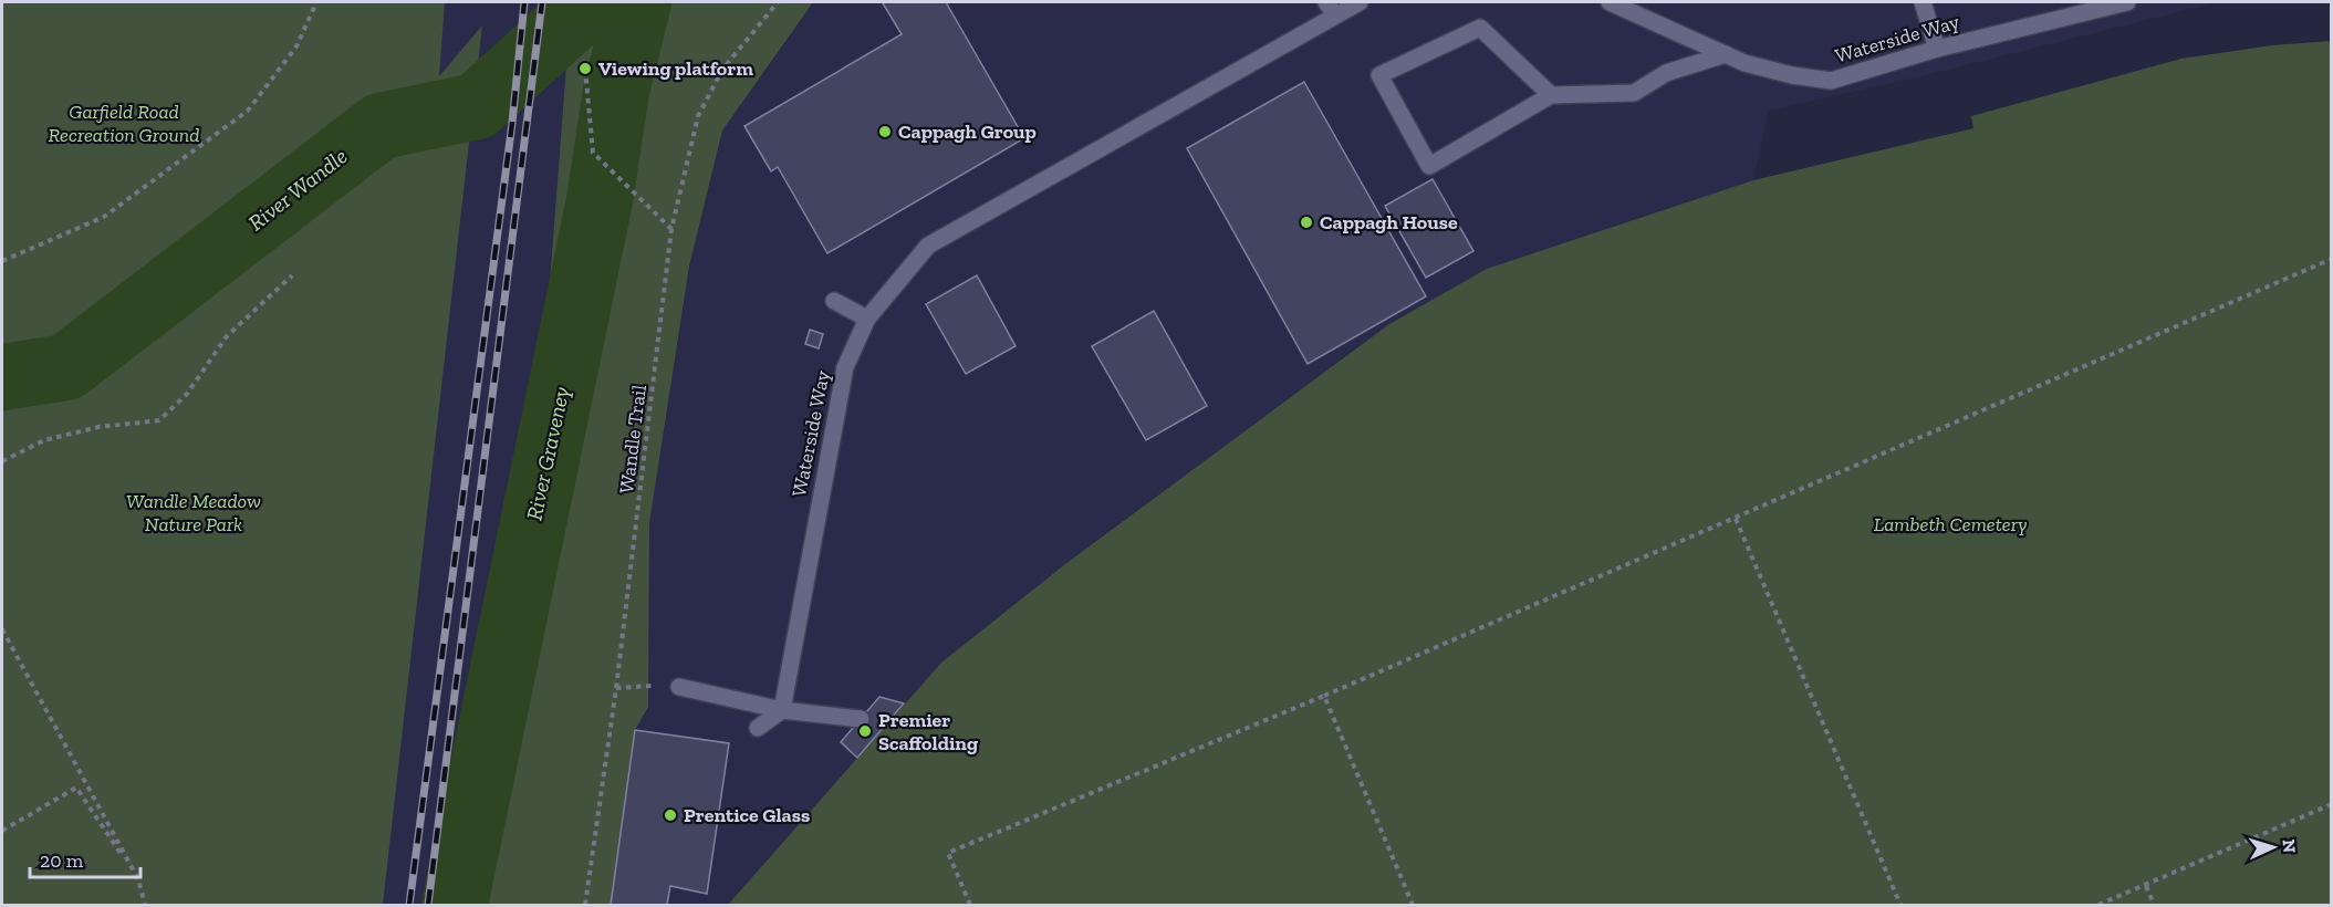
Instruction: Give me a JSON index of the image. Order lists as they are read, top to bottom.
{
  "streets": {
    "street": ["Waterside Way"],
    "path": ["Wandle Trail"]
  },
  "water": ["River Wandle", "River Graveney"],
  "parks": ["Garfield Road Recreation Ground", "Wandle Meadow Nature Park", "Lambeth Cemetery"],
  "places": [
    "Viewing platform",
    "Cappagh Group",
    "Cappagh House",
    "Premier Scaffolding",
    "Prentice Glass"
  ],
  "scale_bar": "20 m",
  "north": "right"
}
